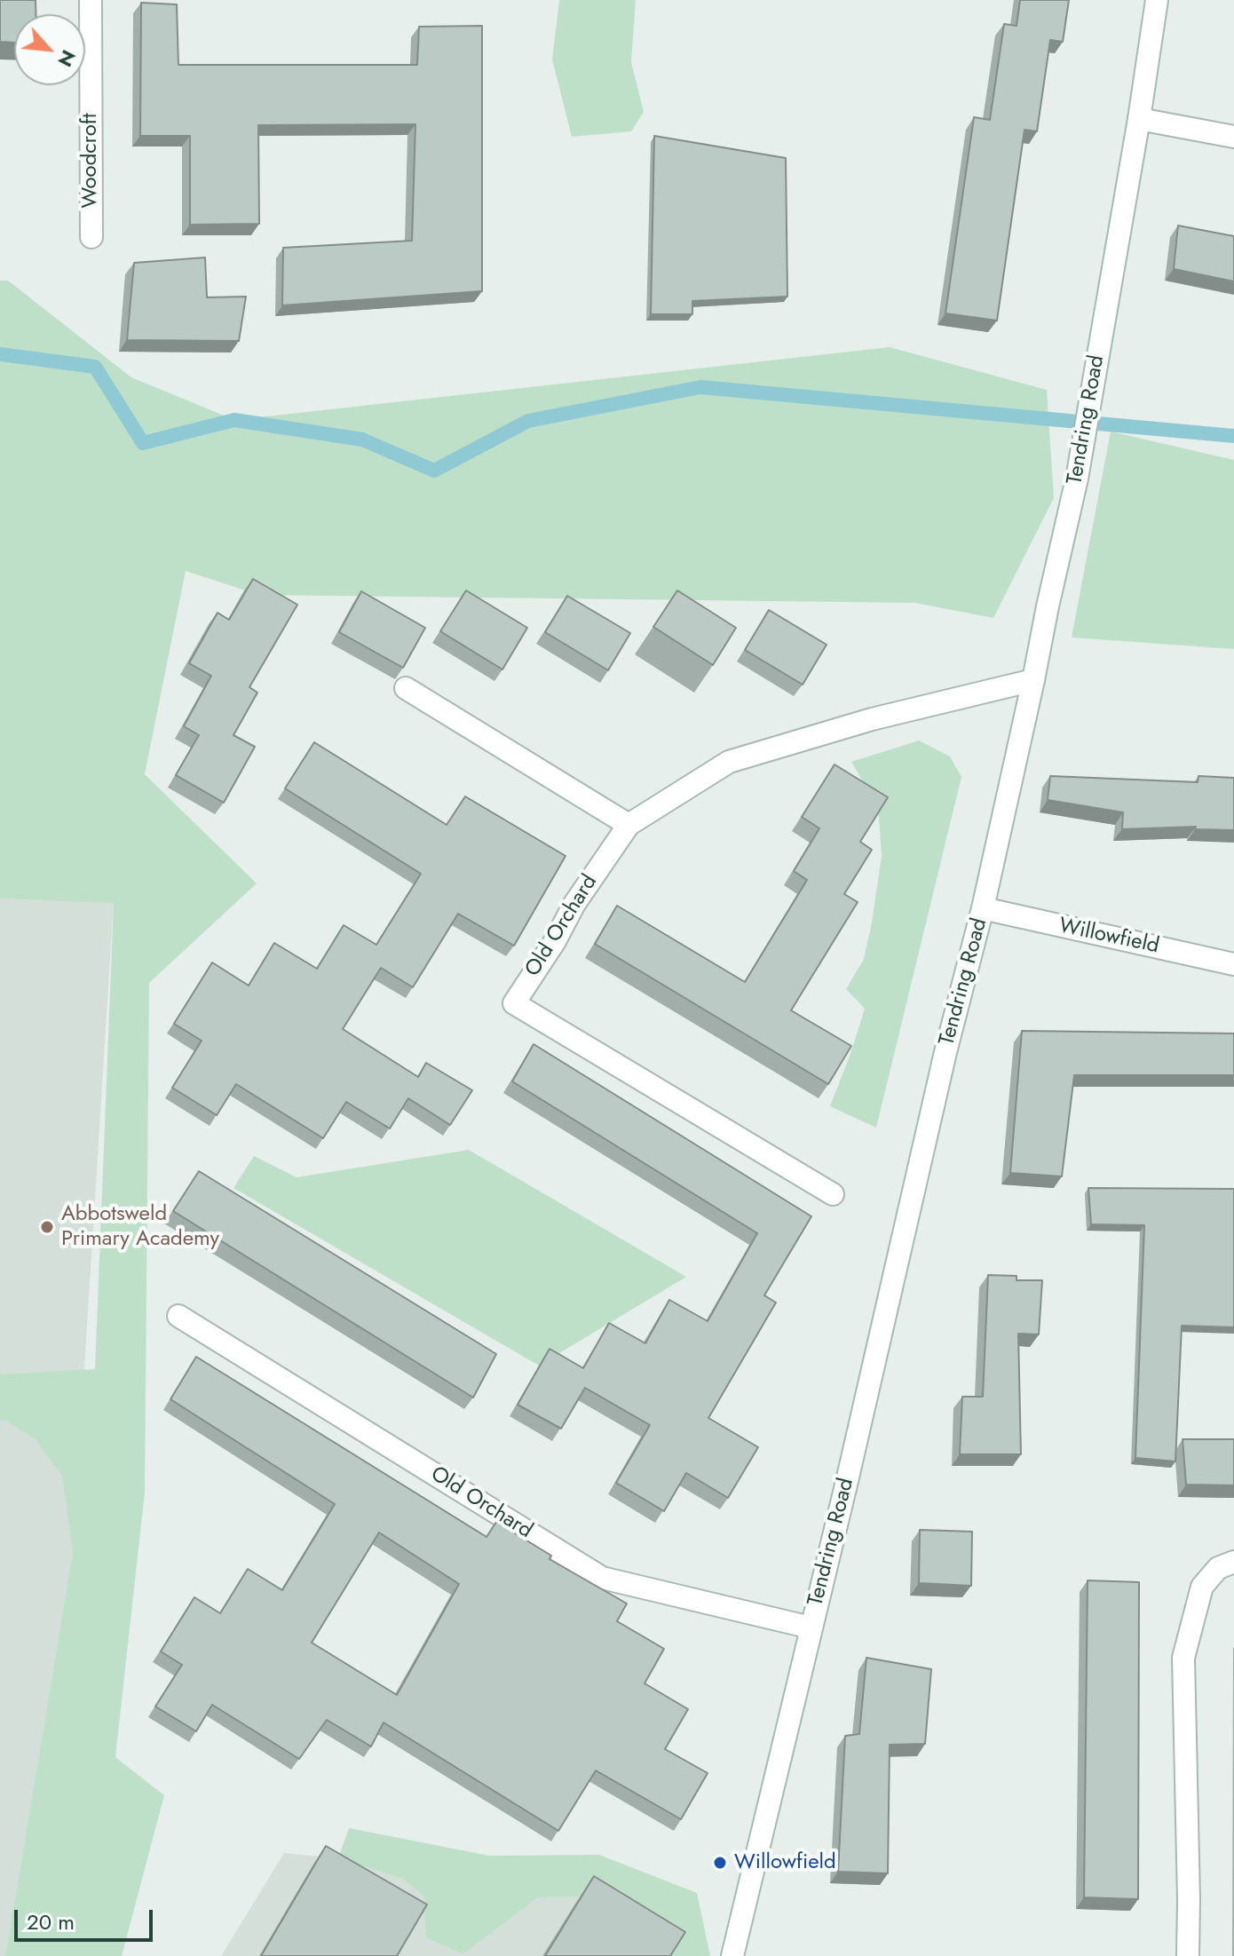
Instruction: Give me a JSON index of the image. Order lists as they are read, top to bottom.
{
  "streets": {
    "street": [
      "Woodcroft",
      "Tendring Road",
      "Old Orchard",
      "Willowfield"
    ]
  },
  "crossings": [
    ["Tendring Road", "Old Orchard"],
    ["Tendring Road", "Willowfield"]
  ],
  "places": ["Abbotsweld Primary Academy", "Willowfield"],
  "scale_bar": "20 m",
  "north": "bottom right"
}
